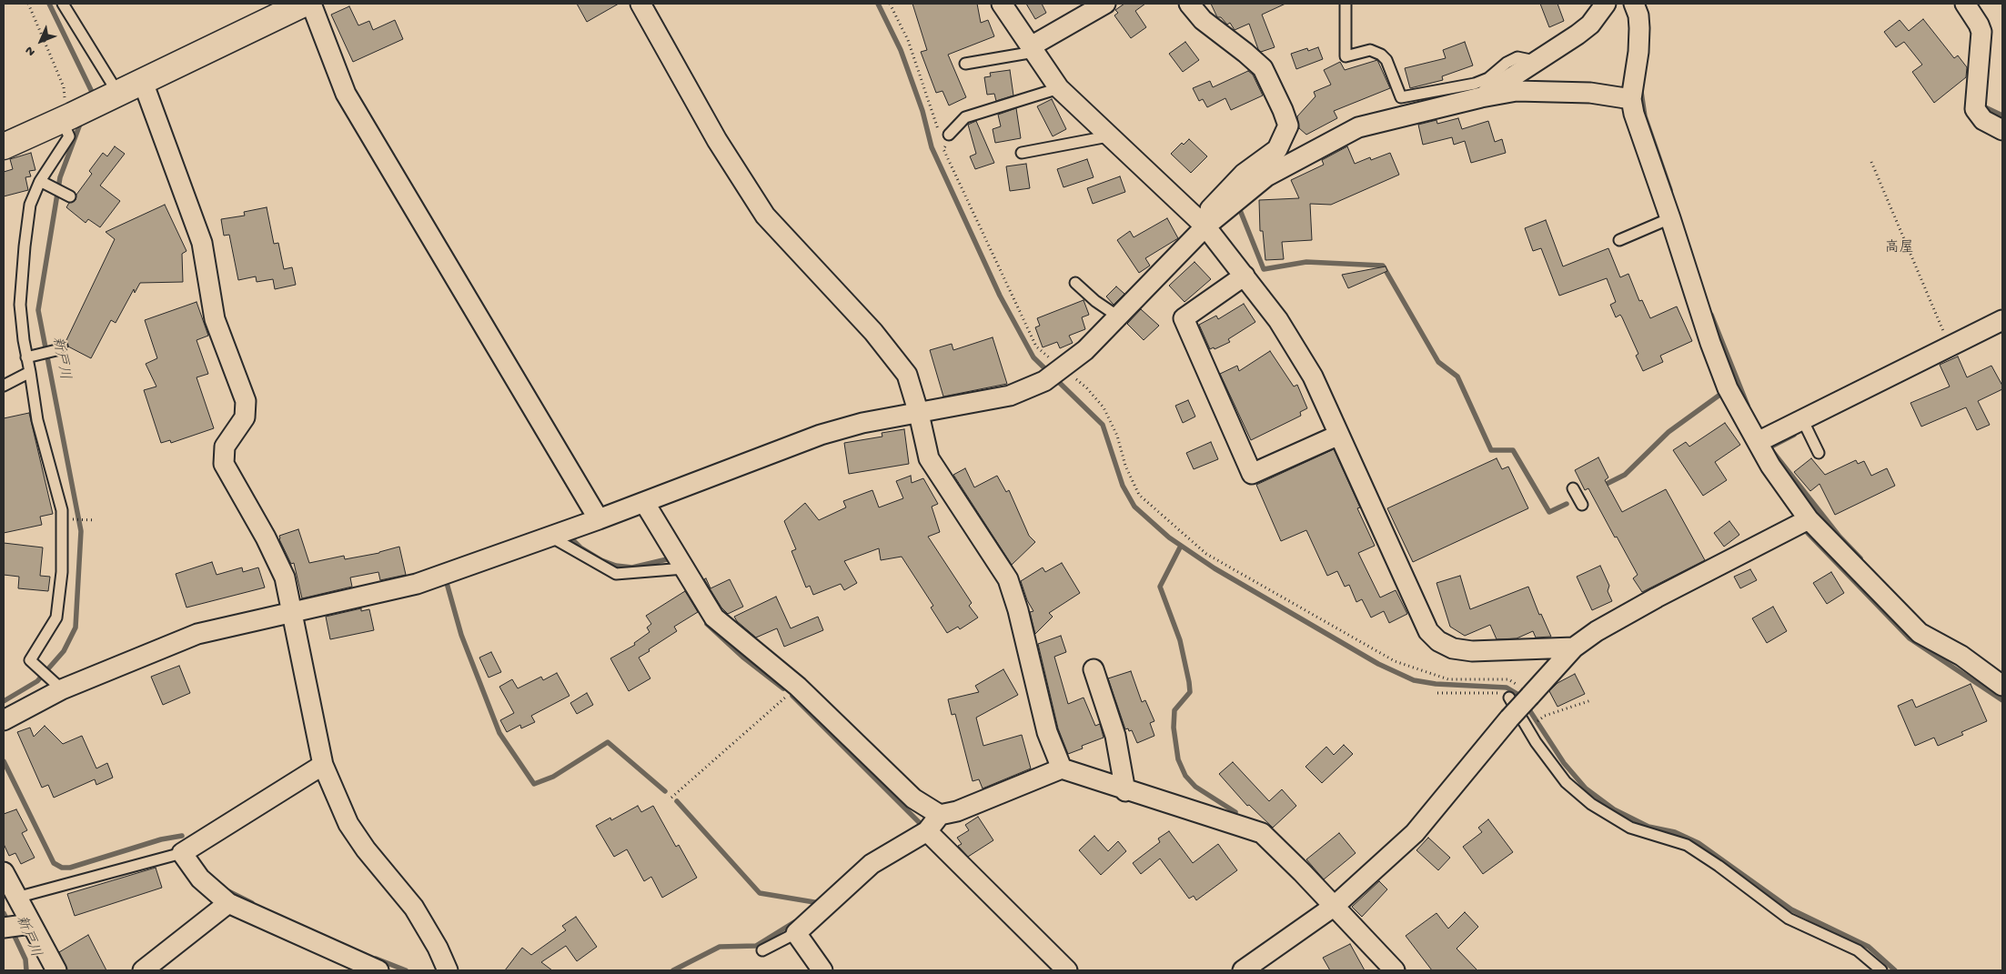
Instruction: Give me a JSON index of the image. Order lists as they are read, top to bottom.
{
  "districts": ["高屋"],
  "water": ["新戸川"],
  "north": "bottom left"
}
